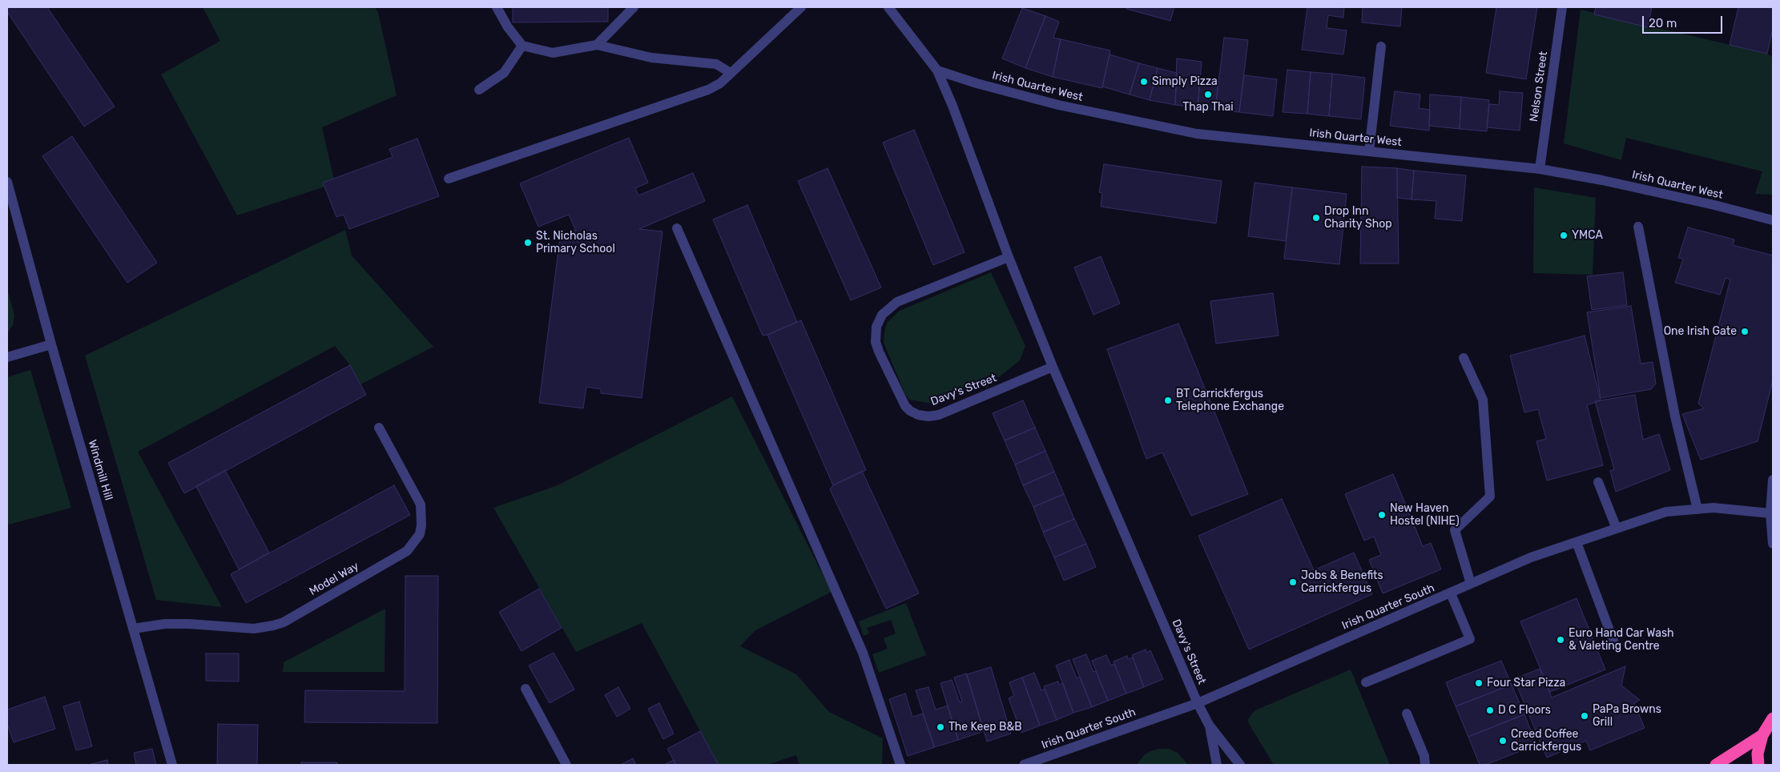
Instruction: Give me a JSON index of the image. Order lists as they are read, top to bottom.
{
  "streets": {
    "street": [
      "Irish Quarter West",
      "Nelson Street",
      "Davy's Street",
      "Windmill Hill",
      "Model Way",
      "Irish Quarter South"
    ]
  },
  "crossings": [
    ["Irish Quarter West", "Nelson Street"],
    ["Irish Quarter West", "Davy's Street"],
    ["Davy's Street", "Irish Quarter South"],
    ["Windmill Hill", "Model Way"]
  ],
  "places": [
    "Simply Pizza",
    "Thap Thai",
    "Drop Inn Charity Shop",
    "YMCA",
    "St. Nicholas Primary School",
    "One Irish Gate",
    "BT Carrickfergus Telephone Exchange",
    "New Haven Hostel (NIHE)",
    "Jobs & Benefits Carrickfergus",
    "Euro Hand Car Wash & Valeting Centre",
    "Four Star Pizza",
    "D C Floors",
    "PaPa Browns Grill",
    "The Keep B&B",
    "Creed Coffee Carrickfergus"
  ],
  "scale_bar": "20 m"
}
